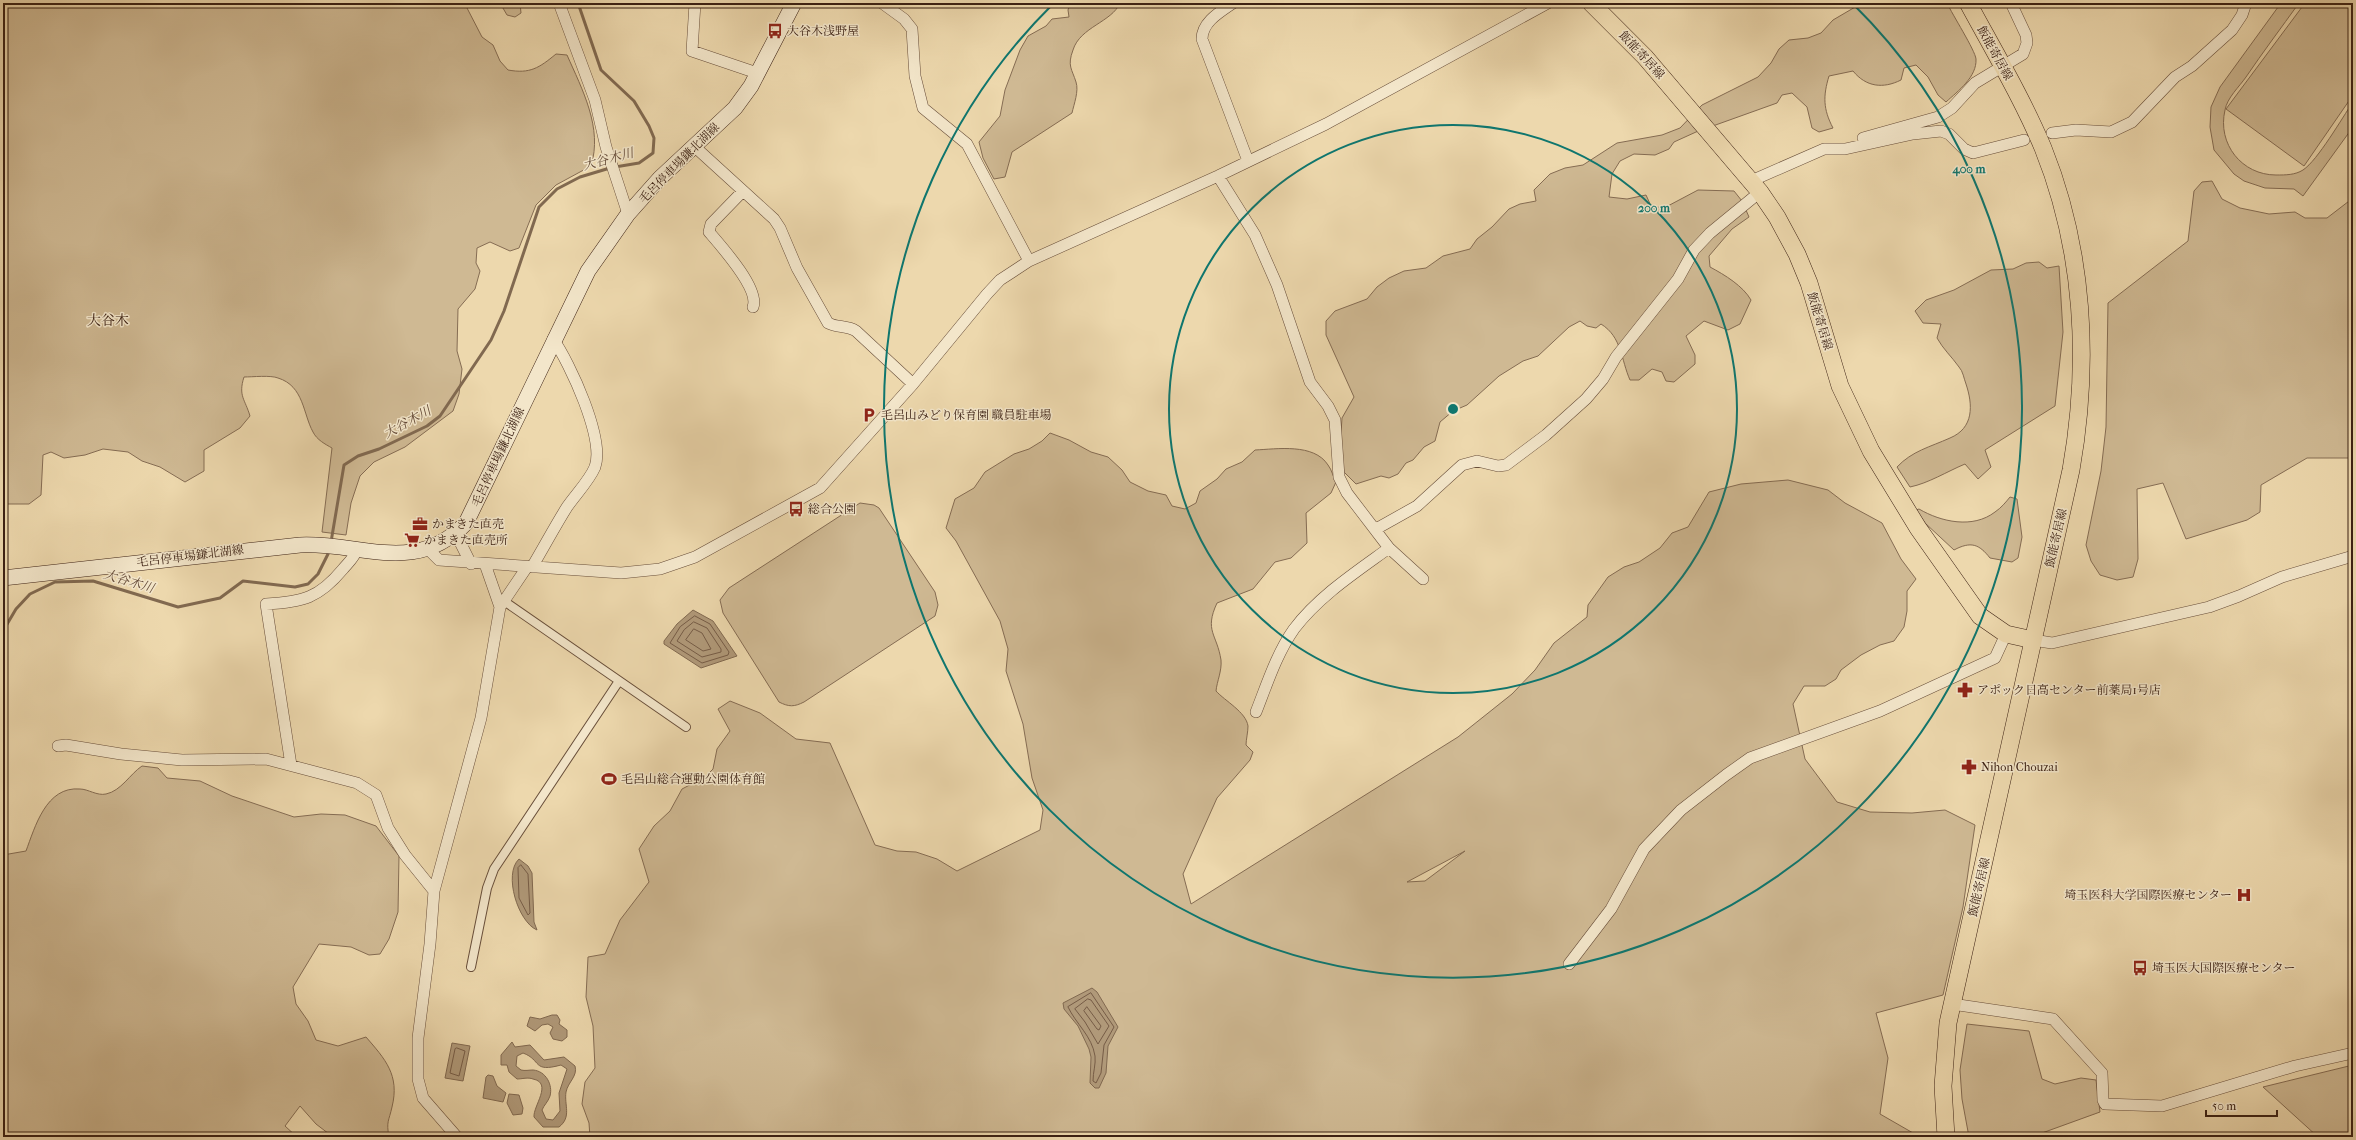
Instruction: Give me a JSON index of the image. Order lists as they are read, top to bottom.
{
  "streets": {
    "main road": ["飯能寄居線", "毛呂停車場鎌北湖線"]
  },
  "districts": ["大谷木"],
  "water": ["大谷木川"],
  "places": {
    "bus stop": ["大谷木浅野屋", "総合公園", "埼玉医大国際医療センター"],
    "parking": ["毛呂山みどり保育園 職員駐車場"],
    "office": ["かまきた直売"],
    "supermarket": ["かまきた直売所"],
    "pharmacy": ["アポック日高センター前薬局1号店", "Nihon Chouzai"],
    "sports": ["毛呂山総合運動公園体育館"],
    "hospital": ["埼玉医科大学国際医療センター"]
  },
  "scale_bar": "50 m",
  "rings": ["400 m", "200 m"]
}
